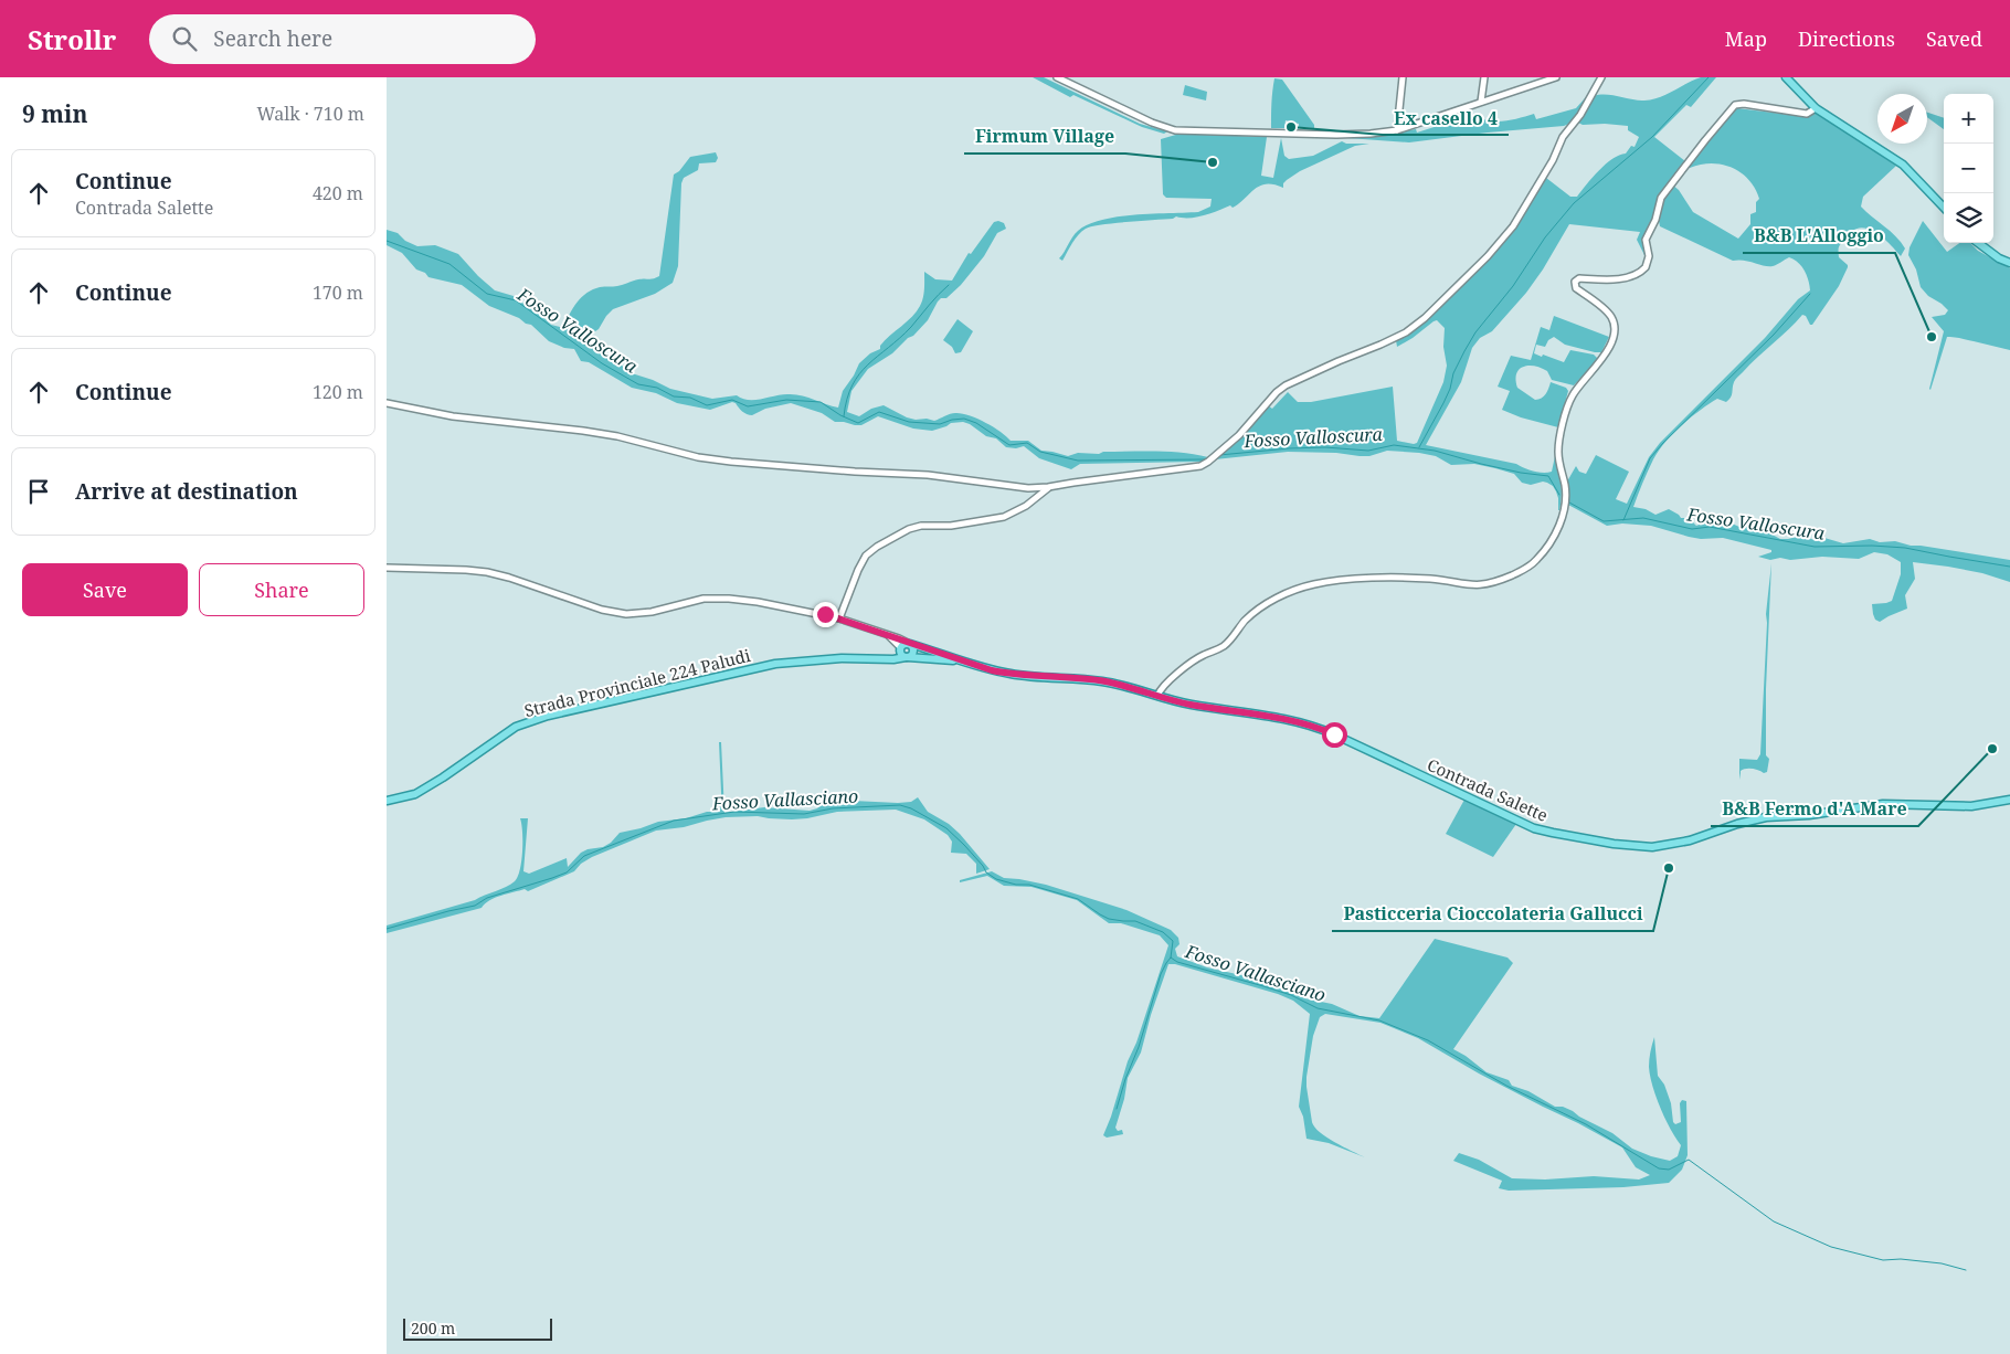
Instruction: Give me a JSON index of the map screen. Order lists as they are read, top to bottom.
{
  "streets": {
    "main road": ["Strada Provinciale 224 Paludi", "Contrada Salette"]
  },
  "crossings": [
    ["Strada Provinciale 224 Paludi", "Contrada Salette"]
  ],
  "water": ["Fosso Valloscura", "Fosso Vallasciano"],
  "places": [
    "Ex casello 4",
    "Firmum Village",
    "B&B L'Alloggio",
    "B&B Fermo d'A Mare",
    "Pasticceria Cioccolateria Gallucci"
  ],
  "scale_bar": "200 m",
  "north": "bottom left",
  "page": {
    "header": "Strollr",
    "search": "Search here",
    "nav": ["Map", "Directions", "Saved"],
    "heading": ["9 min", "Walk · 710 m"],
    "map_buttons": ["+", "−"],
    "list": [
      ["Continue", "Contrada Salette", "420 m"],
      ["Continue", "170 m"],
      ["Continue", "120 m"],
      "Arrive at destination"
    ],
    "buttons": ["Save", "Share"],
    "scale": "200 m"
  }
}
